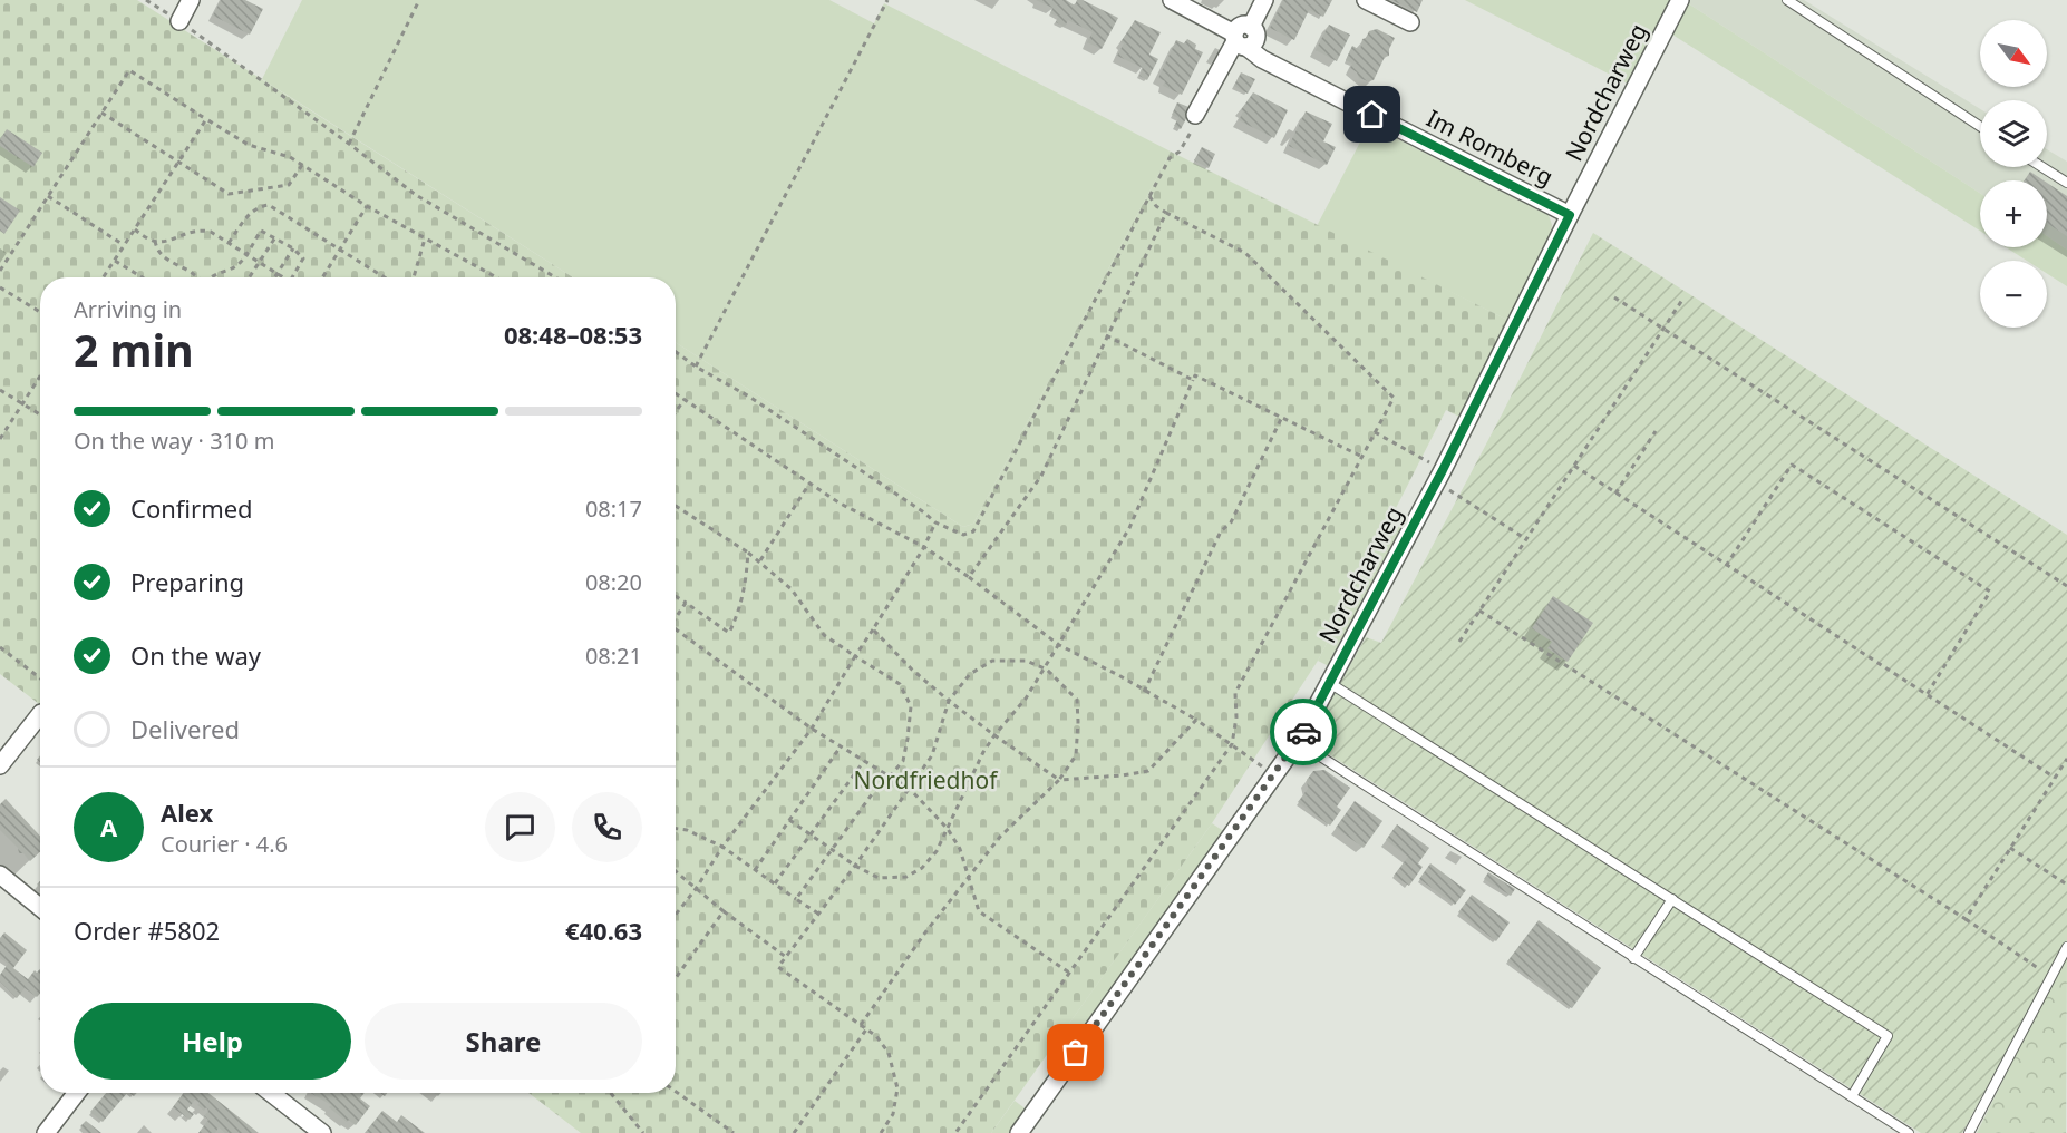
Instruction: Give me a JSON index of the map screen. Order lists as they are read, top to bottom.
{
  "streets": {
    "street": ["Nordcharweg", "Im Romberg"]
  },
  "crossings": [
    ["Nordcharweg", "Im Romberg"]
  ],
  "parks": ["Nordfriedhof"],
  "north": "bottom right",
  "page": {
    "map_buttons": ["+", "−"],
    "heading": ["2 min", "Arriving in", "08:48–08:53"],
    "panel": [
      "Alex",
      "Courier · 4.6",
      "Order #5802",
      "€40.63"
    ],
    "bar": "On the way · 310 m",
    "list": [
      ["Confirmed", "08:17"],
      ["Preparing", "08:20"],
      ["On the way", "08:21"],
      "Delivered"
    ],
    "round": "A",
    "buttons": ["Help", "Share"]
  }
}
